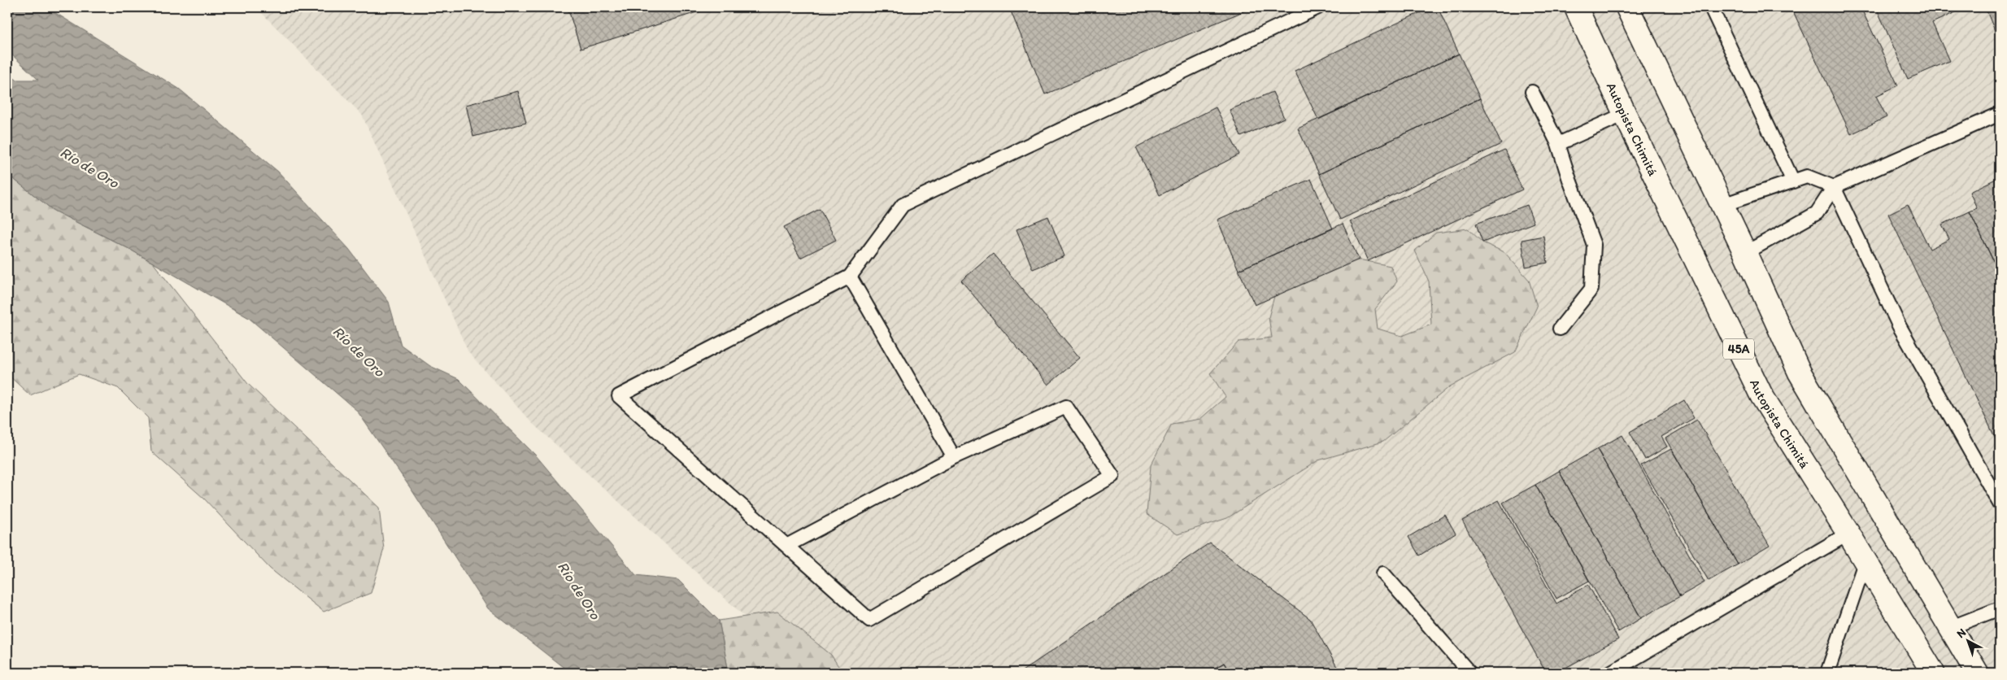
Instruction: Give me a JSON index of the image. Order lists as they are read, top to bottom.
{
  "streets": {
    "highway": ["Autopista Chimitá", "45A"]
  },
  "water": ["Río de Oro"],
  "north": "top left"
}
